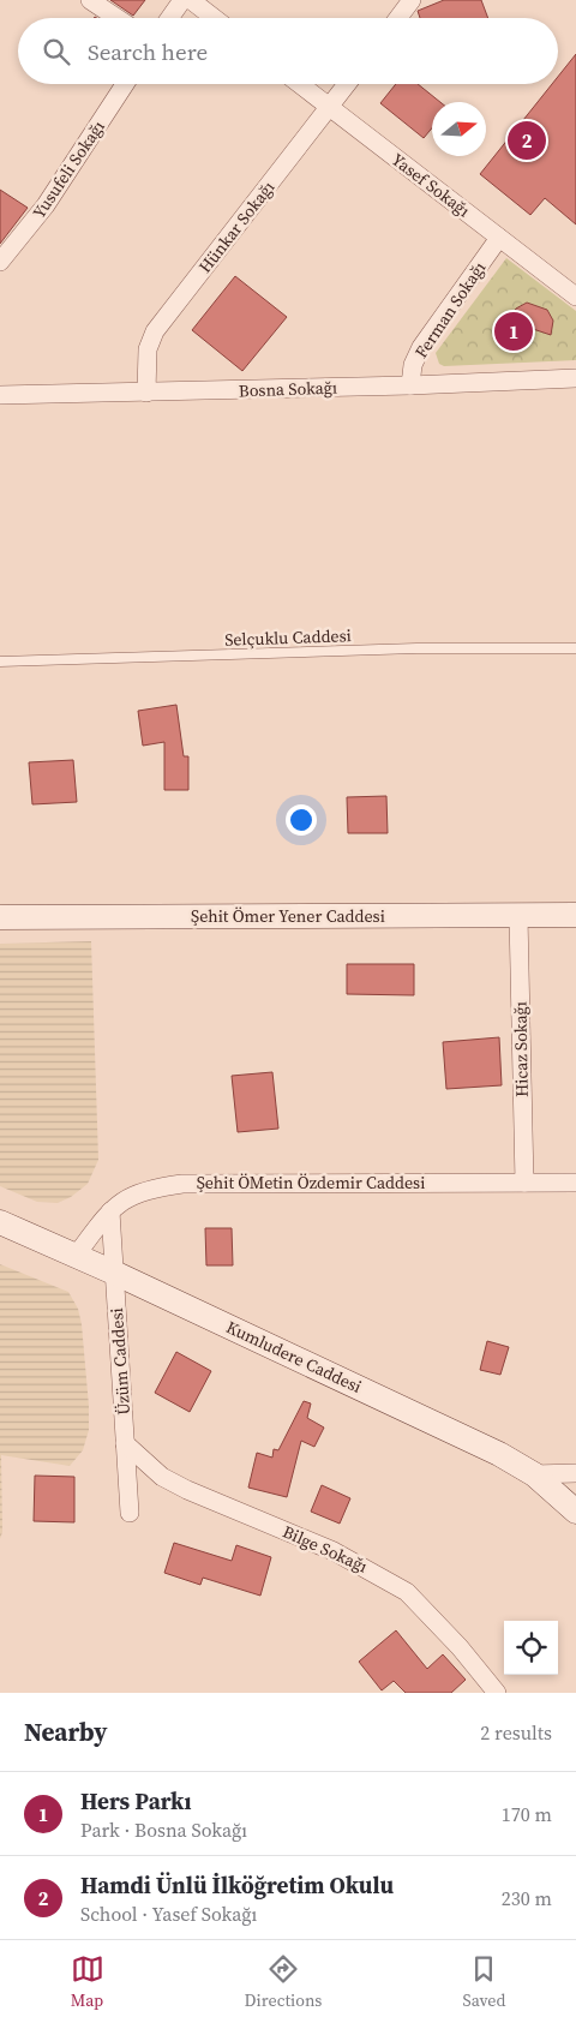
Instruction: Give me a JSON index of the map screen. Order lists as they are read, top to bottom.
{
  "streets": {
    "street": [
      "Yusufeli Sokağı",
      "Yasef Sokağı",
      "Hünkar Sokağı",
      "Ferman Sokağı",
      "Bosna Sokağı",
      "Şehit Ömer Yener Caddesi",
      "Hicaz Sokağı",
      "Şehit ÖMetin Özdemir Caddesi",
      "Kumludere Caddesi",
      "Üzüm Caddesi",
      "Bilge Sokağı"
    ],
    "lane": ["Selçuklu Caddesi"]
  },
  "crossings": [
    ["Yasef Sokağı", "Hünkar Sokağı"],
    ["Yasef Sokağı", "Ferman Sokağı"],
    ["Hünkar Sokağı", "Bosna Sokağı"],
    ["Ferman Sokağı", "Bosna Sokağı"],
    ["Şehit Ömer Yener Caddesi", "Hicaz Sokağı"],
    ["Hicaz Sokağı", "Şehit ÖMetin Özdemir Caddesi"],
    ["Şehit ÖMetin Özdemir Caddesi", "Kumludere Caddesi"],
    ["Şehit ÖMetin Özdemir Caddesi", "Üzüm Caddesi"],
    ["Kumludere Caddesi", "Üzüm Caddesi"],
    ["Üzüm Caddesi", "Bilge Sokağı"]
  ],
  "north": "right",
  "page": {
    "search": "Search here",
    "pins": ["2", "1"],
    "heading": ["Nearby", "2 results"],
    "list": [
      {
        "mark": "1",
        "name": "Hers Parkı",
        "note": "Park · Bosna Sokağı",
        "value": "170 m"
      },
      {
        "mark": "2",
        "name": "Hamdi Ünlü İlköğretim Okulu",
        "note": "School · Yasef Sokağı",
        "value": "230 m"
      }
    ],
    "nav": ["Map", "Directions", "Saved"]
  }
}
